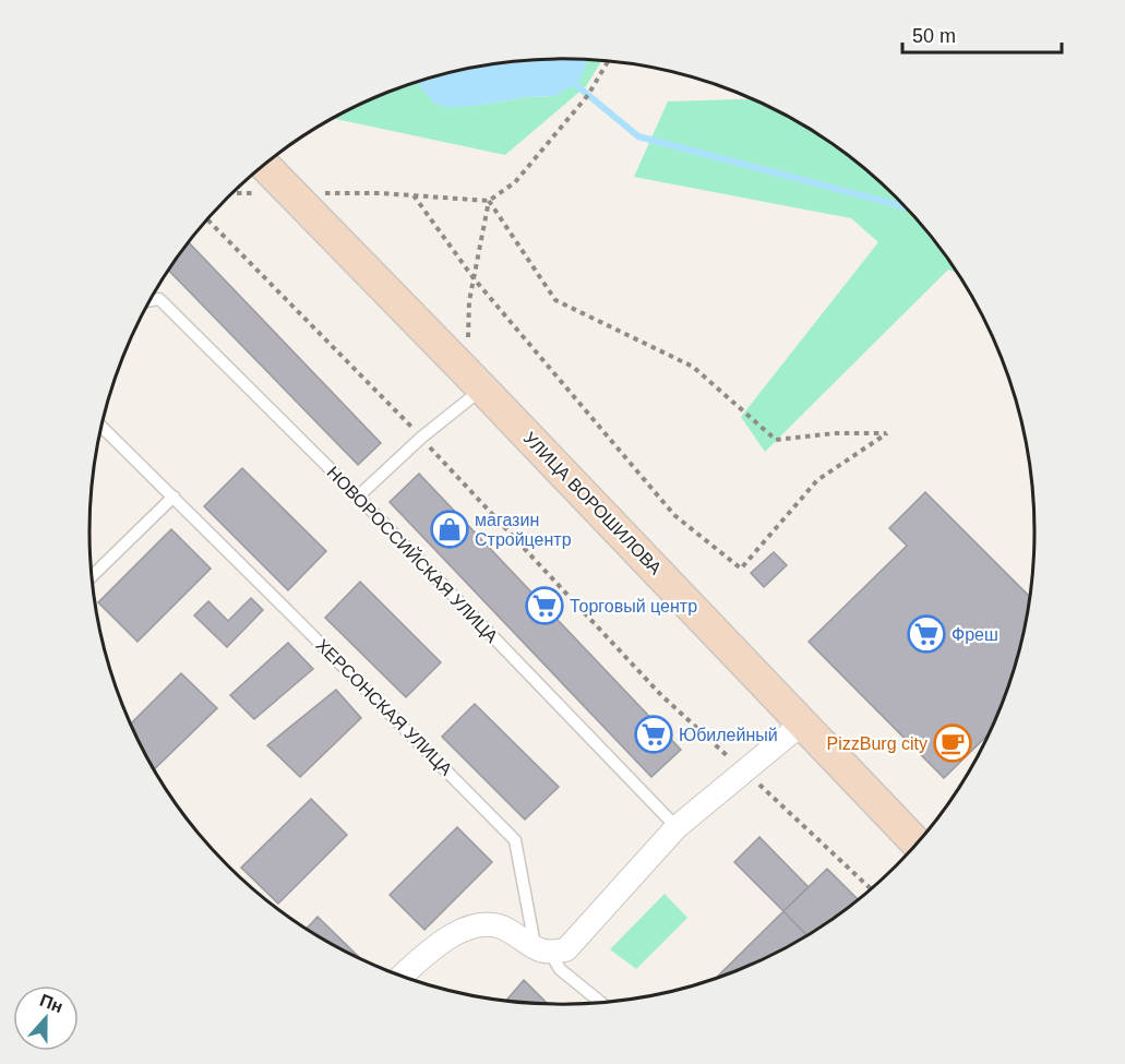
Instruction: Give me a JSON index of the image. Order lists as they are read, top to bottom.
{
  "streets": {
    "main road": ["УЛИЦА ВОРОШИЛОВА"],
    "lane": ["НОВОРОССИЙСКАЯ УЛИЦА", "ХЕРСОНСКАЯ УЛИЦА"]
  },
  "places": {
    "shop": ["магазин Стройцентр"],
    "supermarket": ["Торговый центр", "Фреш", "Юбилейный"],
    "cafe": ["PizzBurg city"]
  },
  "scale_bar": "50 m",
  "north": "top"
}
